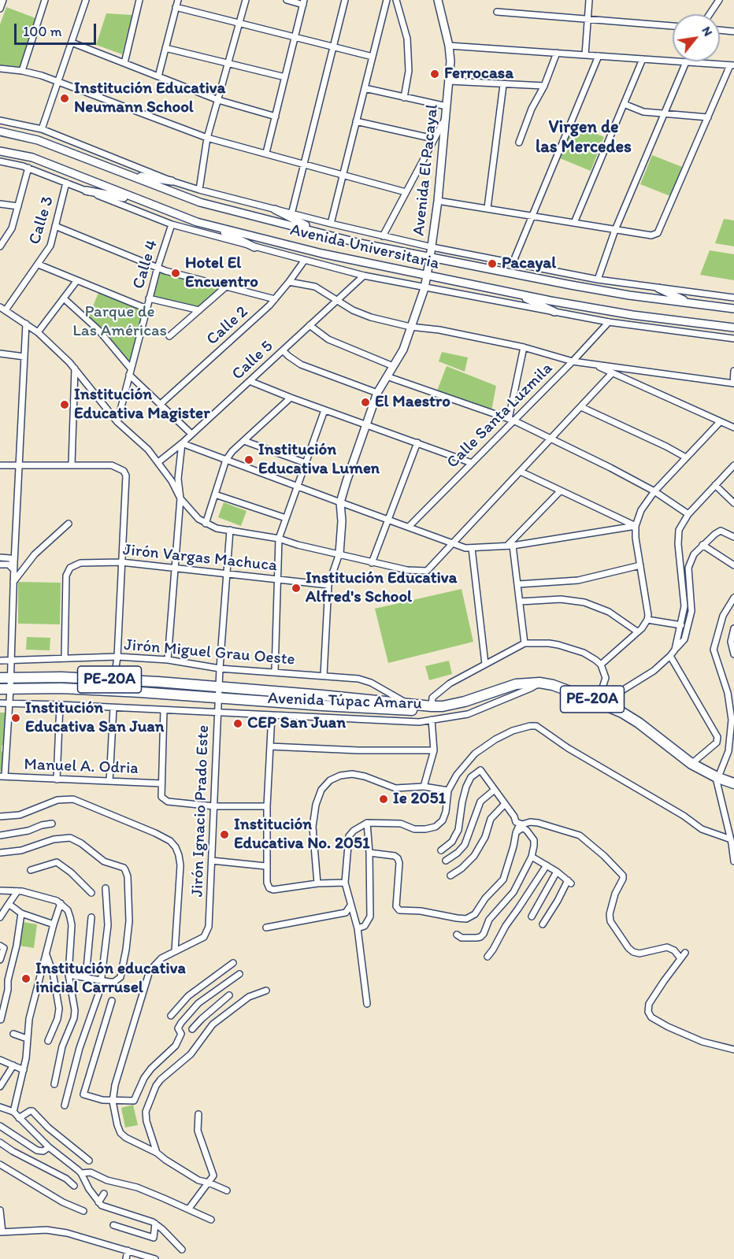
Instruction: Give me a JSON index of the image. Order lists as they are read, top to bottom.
{
  "streets": {
    "highway": ["PE-20A", "Avenida Túpac Amaru"],
    "street": [
      "Avenida El Pacayal",
      "Calle 3",
      "Avenida Universitaria",
      "Calle 4",
      "Calle 2",
      "Calle 5",
      "Calle Santa Luzmila",
      "Jirón Vargas Machuca",
      "Jirón Miguel Grau Oeste",
      "Manuel A. Odria",
      "Jirón Ignacio Prado Este"
    ]
  },
  "crossings": [
    ["Avenida El Pacayal", "Avenida Universitaria"],
    ["Jirón Vargas Machuca", "Jirón Miguel Grau Oeste"],
    ["Jirón Vargas Machuca", "Jirón Ignacio Prado Este"],
    ["Jirón Miguel Grau Oeste", "Avenida Túpac Amaru"],
    ["Jirón Miguel Grau Oeste", "Jirón Ignacio Prado Este"],
    ["Avenida Túpac Amaru", "Jirón Ignacio Prado Este"]
  ],
  "districts": ["Virgen de las Mercedes"],
  "parks": ["Parque de Las Américas"],
  "places": [
    "Ferrocasa",
    "Institución Educativa Neumann School",
    "Pacayal",
    "Hotel El Encuentro",
    "El Maestro",
    "Institución Educativa Magister",
    "Institución Educativa Lumen",
    "Institución Educativa Alfred's School",
    "Institución Educativa San Juan",
    "CEP San Juan",
    "Ie 2051",
    "Institución Educativa No. 2051",
    "Institución educativa inicial Carrusel"
  ],
  "scale_bar": "100 m",
  "north": "top right"
}
